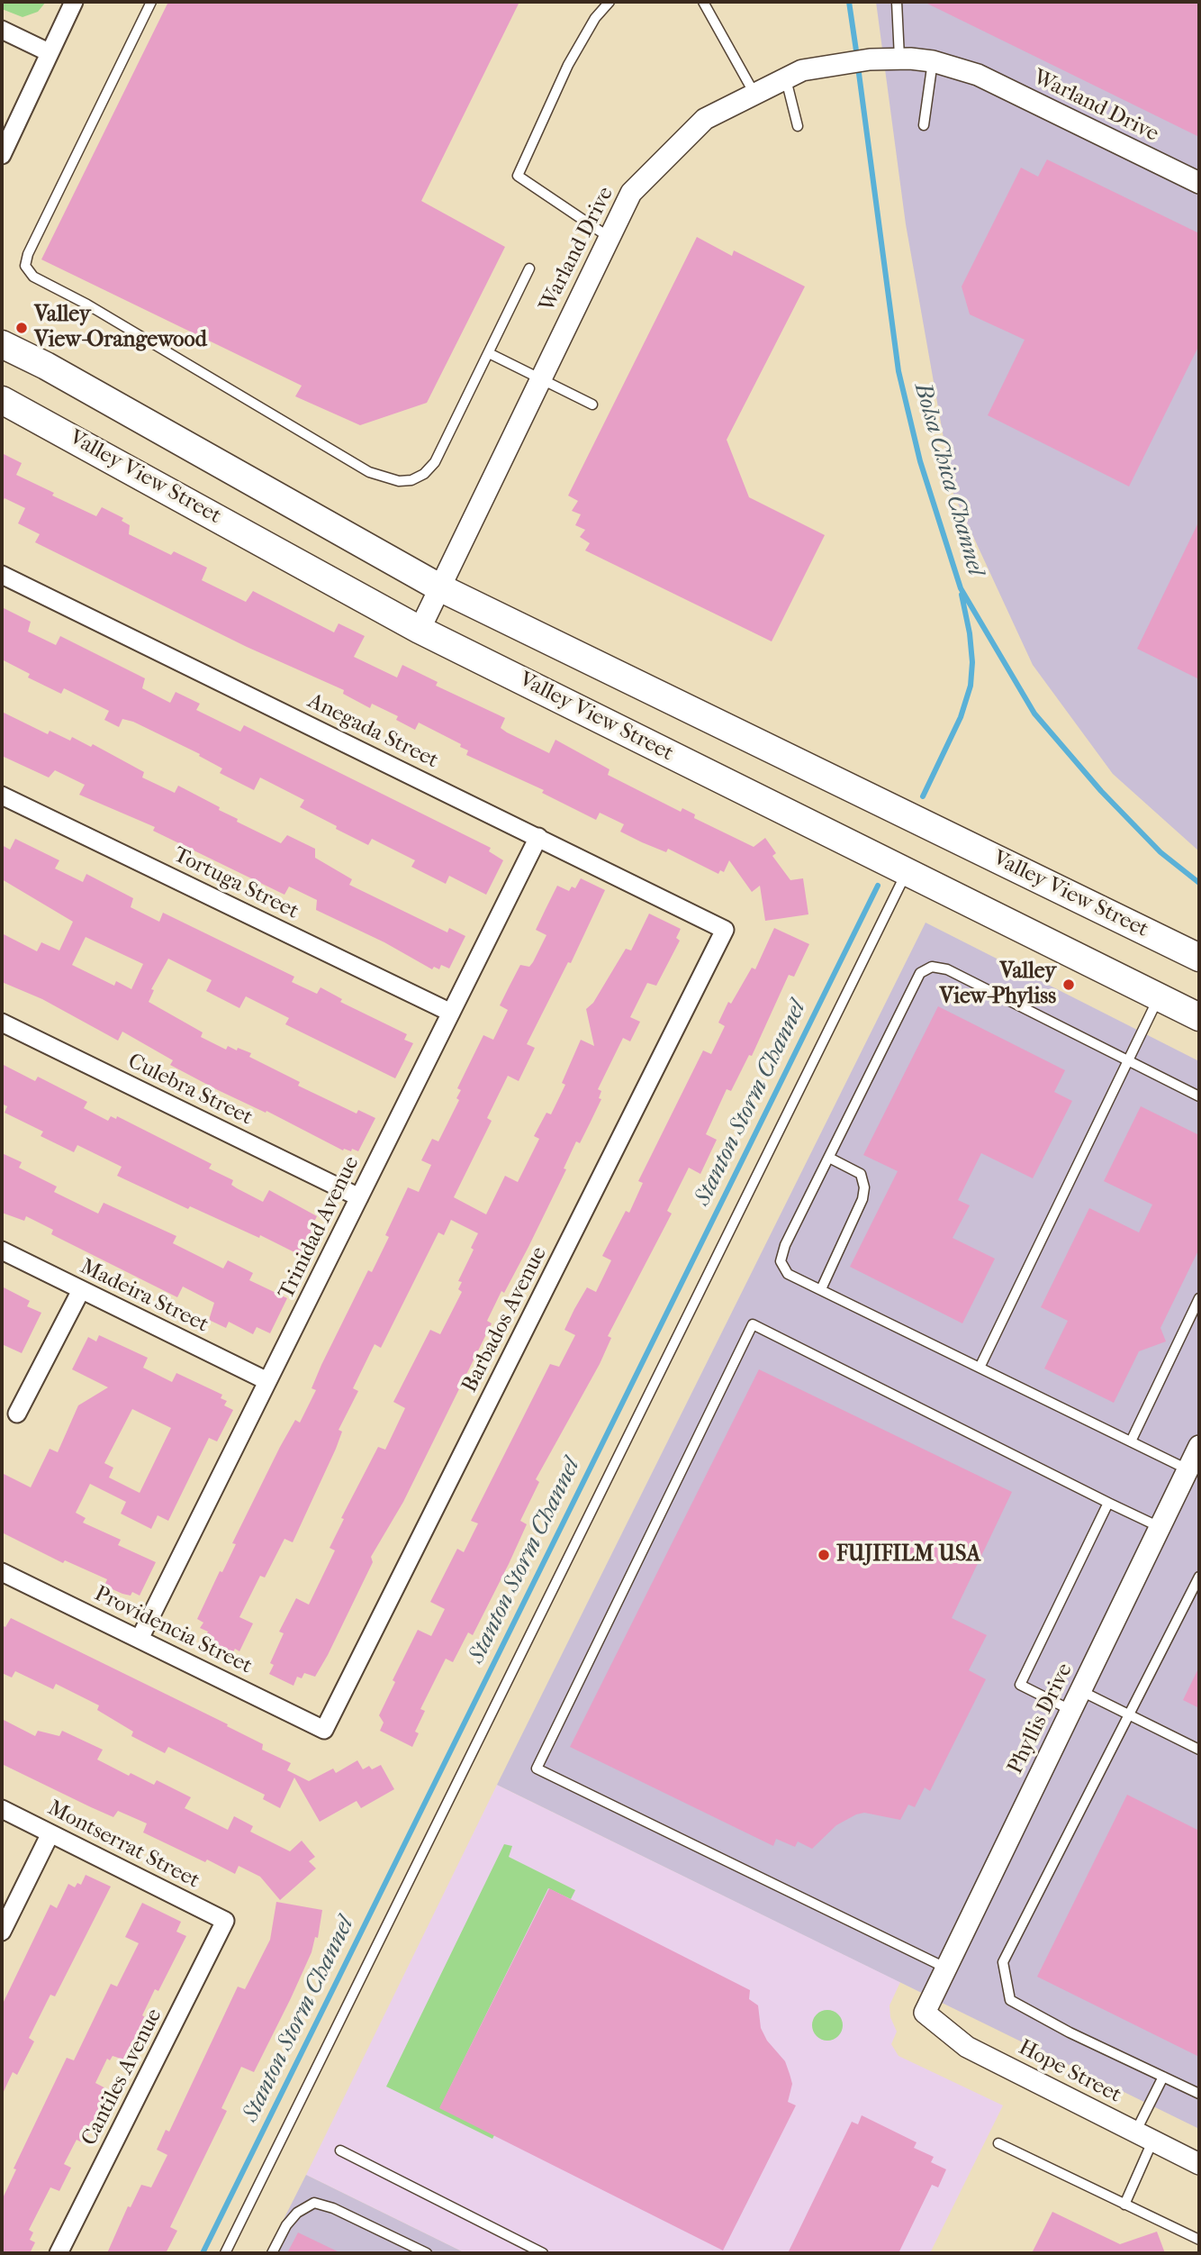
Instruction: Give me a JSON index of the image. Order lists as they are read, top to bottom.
{
  "streets": {
    "main road": ["Valley View Street"],
    "street": [
      "Warland Drive",
      "Anegada Street",
      "Tortuga Street",
      "Culebra Street",
      "Trinidad Avenue",
      "Madeira Street",
      "Barbados Avenue",
      "Providencia Street",
      "Phyllis Drive",
      "Montserrat Street",
      "Hope Street",
      "Cantiles Avenue"
    ]
  },
  "crossings": [
    ["Warland Drive", "Valley View Street"],
    ["Anegada Street", "Trinidad Avenue"],
    ["Anegada Street", "Barbados Avenue"],
    ["Tortuga Street", "Trinidad Avenue"],
    ["Culebra Street", "Trinidad Avenue"],
    ["Trinidad Avenue", "Madeira Street"],
    ["Trinidad Avenue", "Providencia Street"],
    ["Barbados Avenue", "Providencia Street"],
    ["Phyllis Drive", "Hope Street"],
    ["Montserrat Street", "Cantiles Avenue"]
  ],
  "water": ["Bolsa Chica Channel", "Stanton Storm Channel"],
  "places": ["Valley View-Orangewood", "Valley View-Phyliss", "FUJIFILM USA"]
}
